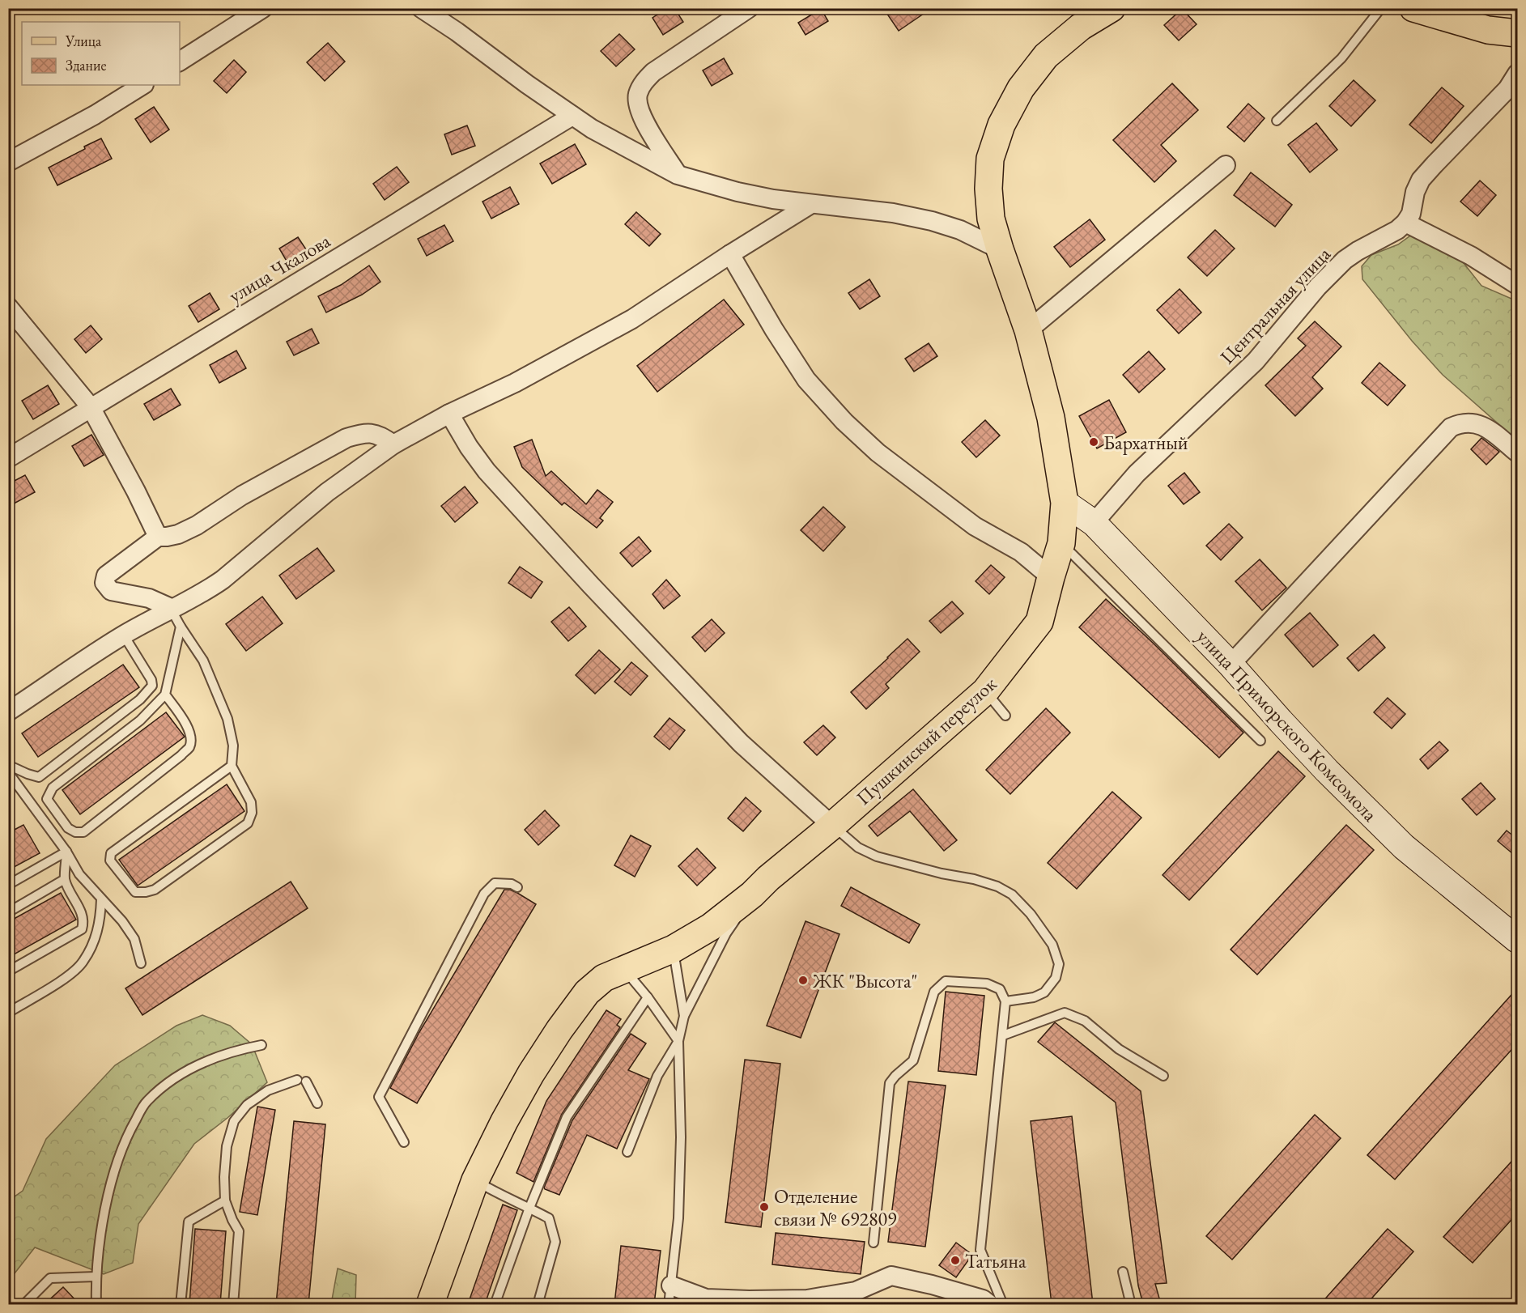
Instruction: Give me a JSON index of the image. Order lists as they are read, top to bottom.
{
  "streets": {
    "main road": ["Пушкинский переулок"],
    "street": ["улица Чкалова", "Центральная улица", "улица Приморского Комсомола"]
  },
  "crossings": [
    ["Центральная улица", "улица Приморского Комсомола"],
    ["улица Приморского Комсомола", "Пушкинский переулок"]
  ],
  "places": [
    "Бархатный",
    "ЖК \"Высота\"",
    "Отделение связи № 692809",
    "Татьяна"
  ],
  "legend": ["Улица", "Здание"]
}
